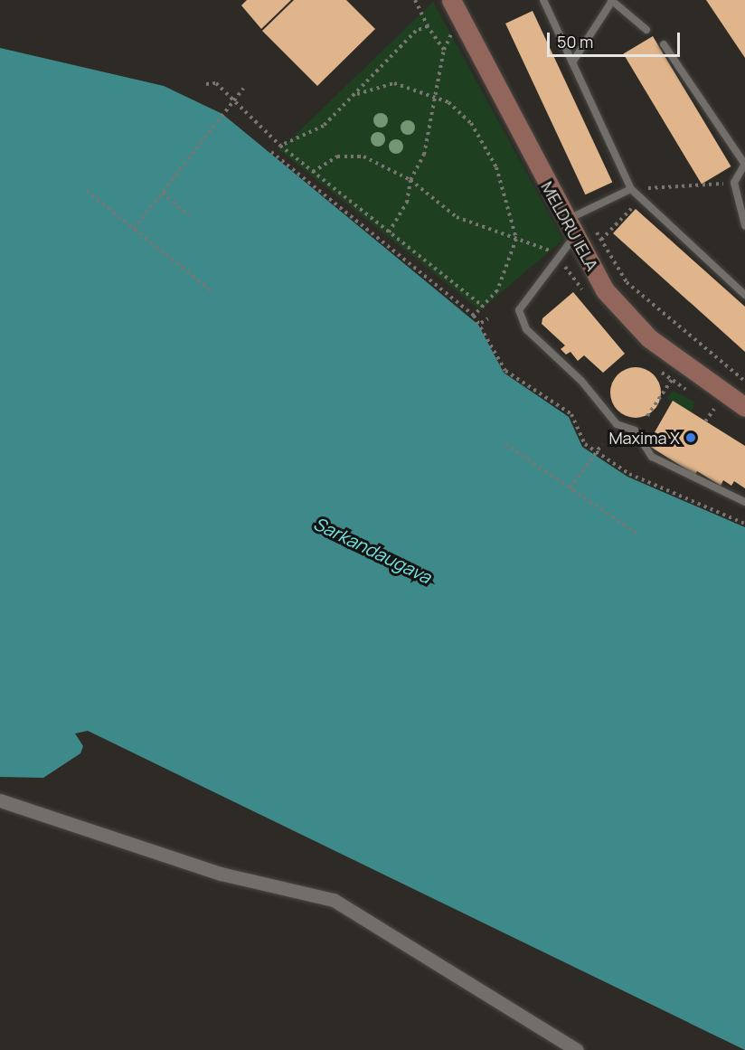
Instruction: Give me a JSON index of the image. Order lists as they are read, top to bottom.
{
  "streets": {
    "street": ["MELDRU IELA"]
  },
  "water": ["Sarkandaugava"],
  "places": ["Maxima X"],
  "scale_bar": "50 m"
}
